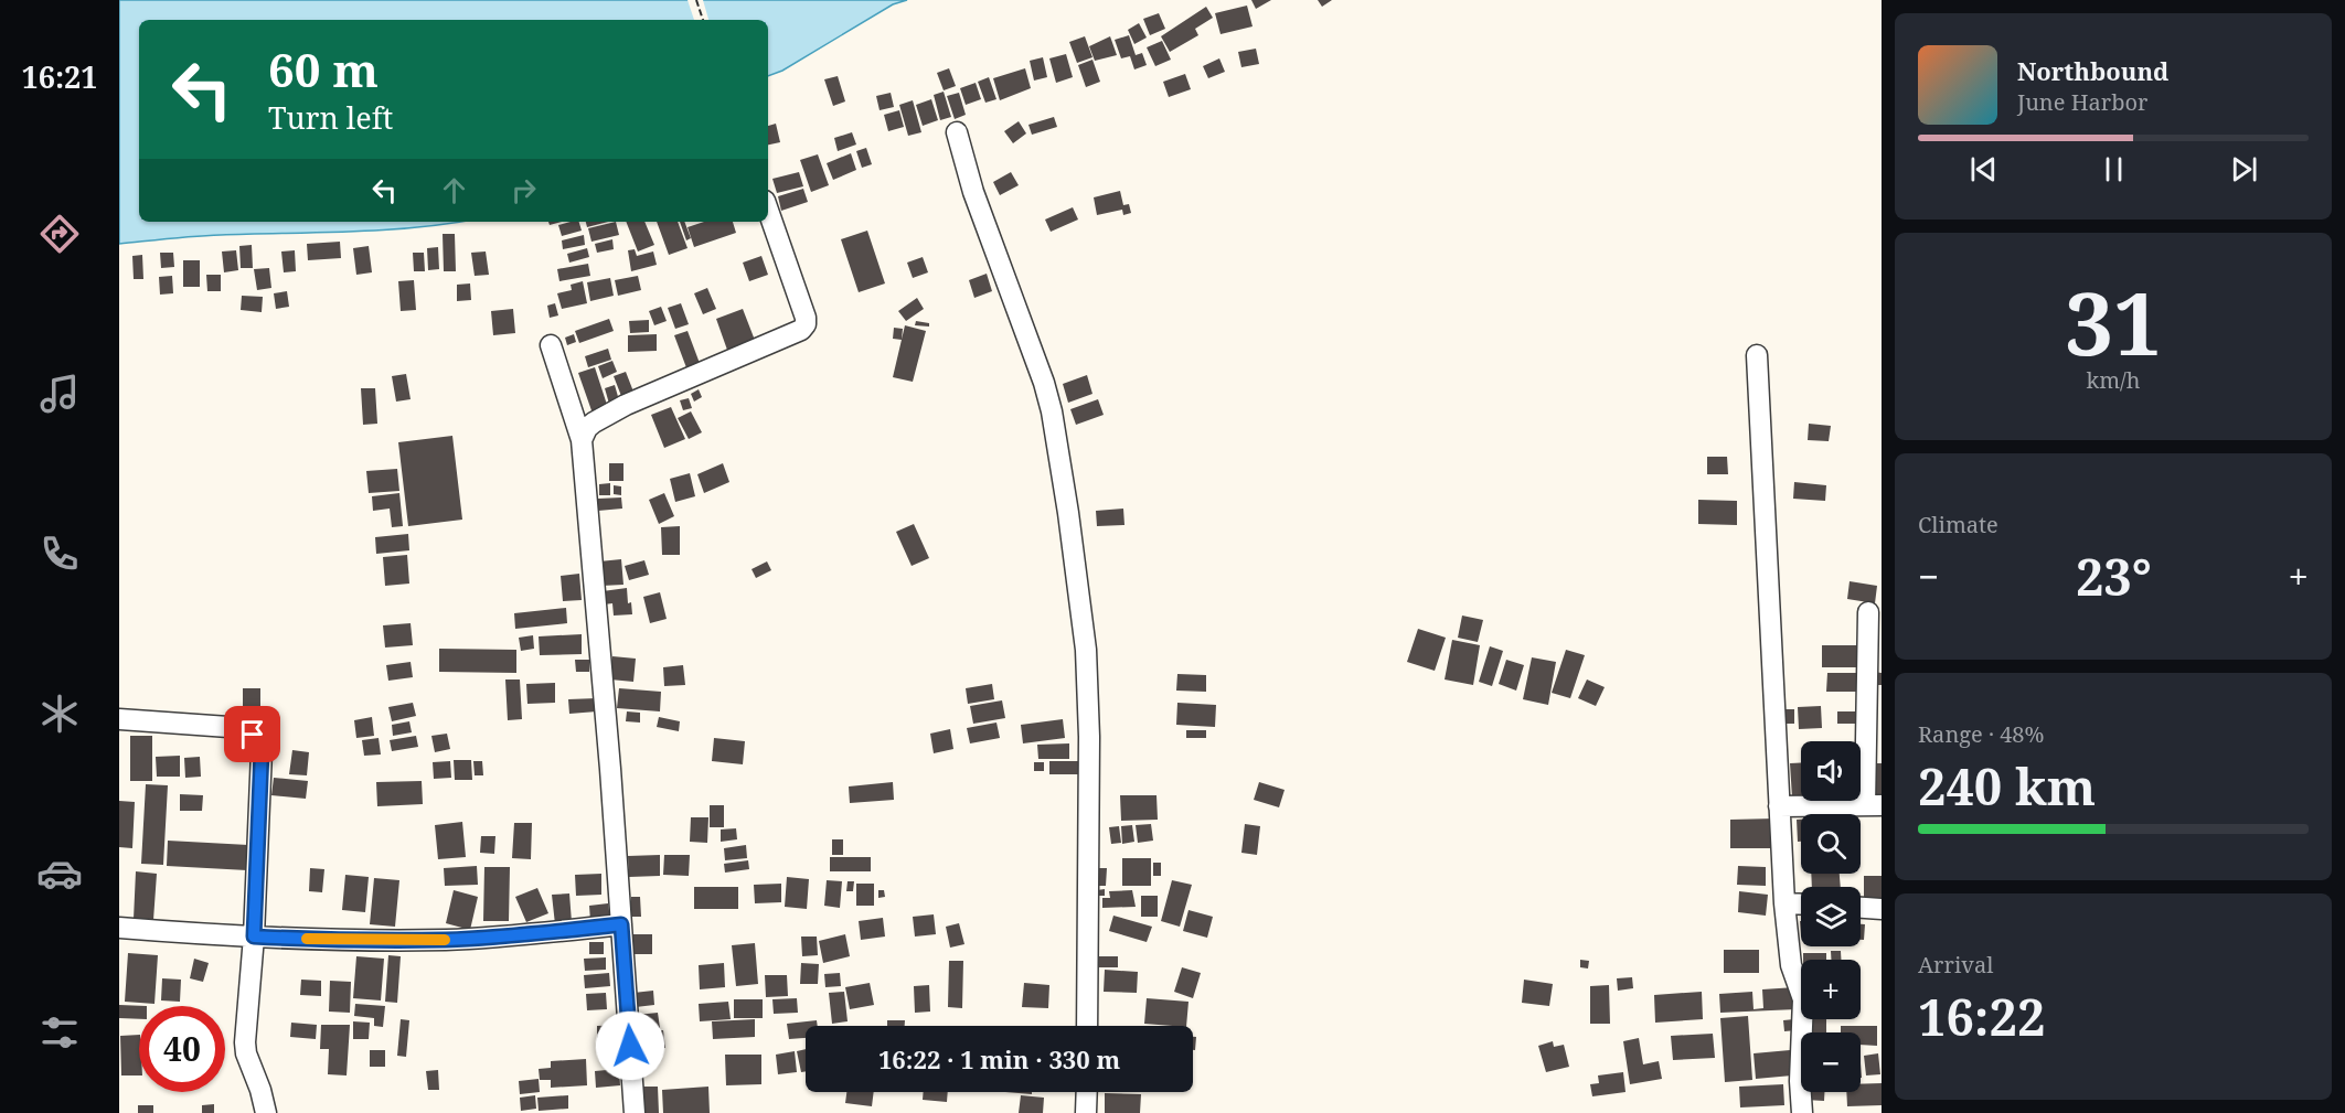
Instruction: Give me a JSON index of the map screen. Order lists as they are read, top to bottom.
{
  "page": {
    "tabs": "16:21",
    "turn": ["60 m", "Turn left"],
    "song": ["Northbound", "June Harbor"],
    "tile": [
      ["31", "km/h"],
      "Climate",
      ["Range · 48%", "240 km"],
      ["Arrival", "16:22"]
    ],
    "heat": ["−", "23°", "+"],
    "map_buttons": ["+", "−"],
    "limit": "40",
    "trip": "16:22 · 1 min · 330 m"
  }
}
